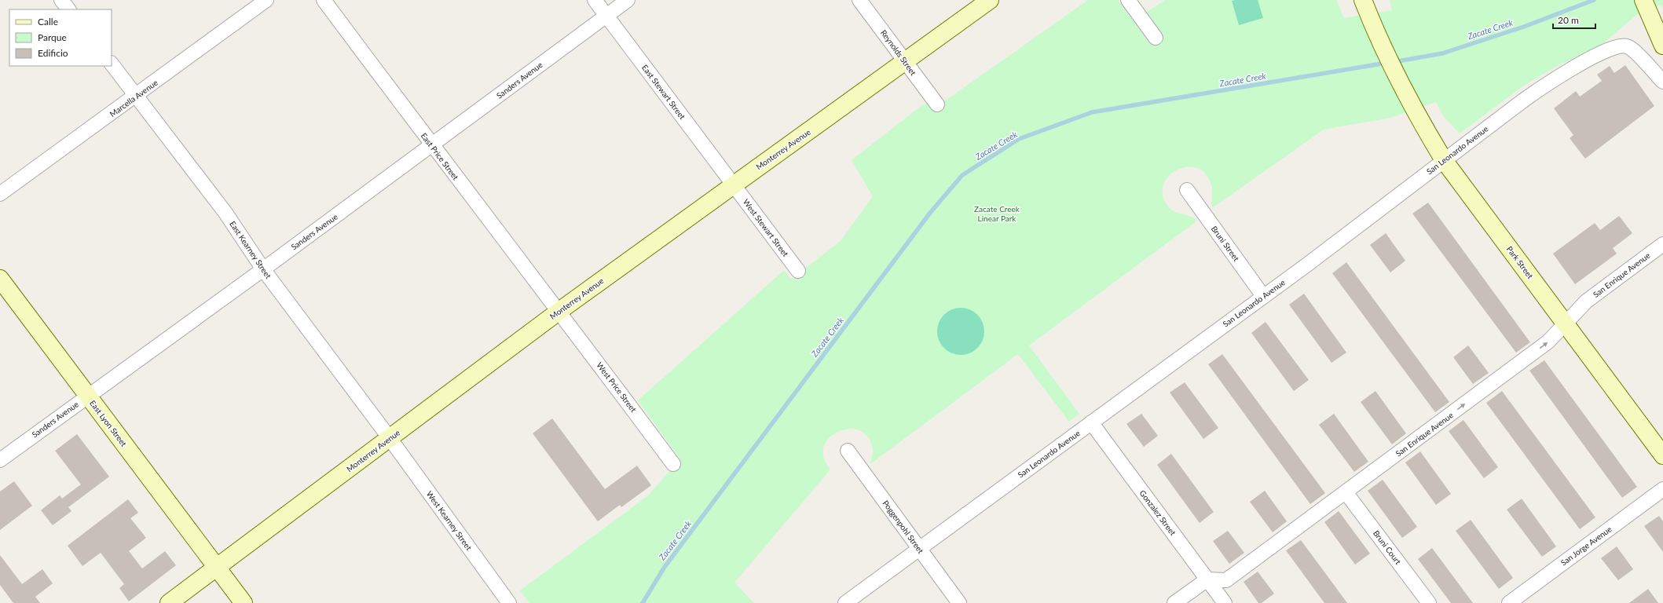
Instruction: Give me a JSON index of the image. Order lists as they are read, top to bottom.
{
  "streets": {
    "street": [
      "Reynolds Street",
      "Sanders Avenue",
      "East Stewart Street",
      "Marcella Avenue",
      "Monterrey Avenue",
      "San Leonardo Avenue",
      "East Price Street",
      "West Stewart Street",
      "Bruni Street",
      "East Kearney Street",
      "Park Street",
      "San Enrique Avenue",
      "West Price Street",
      "East Lyon Street",
      "Gonzalez Street",
      "West Kearney Street",
      "Poggenpohl Street",
      "San Jorge Avenue",
      "Bruni Court"
    ]
  },
  "crossings": [
    ["Reynolds Street", "Monterrey Avenue"],
    ["Sanders Avenue", "East Stewart Street"],
    ["Sanders Avenue", "East Price Street"],
    ["Sanders Avenue", "East Kearney Street"],
    ["Sanders Avenue", "East Lyon Street"],
    ["East Stewart Street", "Monterrey Avenue"],
    ["East Stewart Street", "West Stewart Street"],
    ["Marcella Avenue", "East Kearney Street"],
    ["Monterrey Avenue", "East Price Street"],
    ["Monterrey Avenue", "West Stewart Street"],
    ["Monterrey Avenue", "East Kearney Street"],
    ["Monterrey Avenue", "West Price Street"],
    ["Monterrey Avenue", "East Lyon Street"],
    ["Monterrey Avenue", "West Kearney Street"],
    ["San Leonardo Avenue", "Bruni Street"],
    ["San Leonardo Avenue", "Park Street"],
    ["San Leonardo Avenue", "Gonzalez Street"],
    ["San Leonardo Avenue", "Poggenpohl Street"],
    ["East Price Street", "West Price Street"],
    ["East Kearney Street", "West Kearney Street"],
    ["Park Street", "San Enrique Avenue"],
    ["San Enrique Avenue", "Gonzalez Street"],
    ["San Enrique Avenue", "Bruni Court"]
  ],
  "one_way": ["San Enrique Avenue"],
  "water": ["Zacate Creek"],
  "parks": ["Zacate Creek Linear Park"],
  "legend": ["Calle", "Parque", "Edificio"],
  "scale_bar": "20 m"
}
